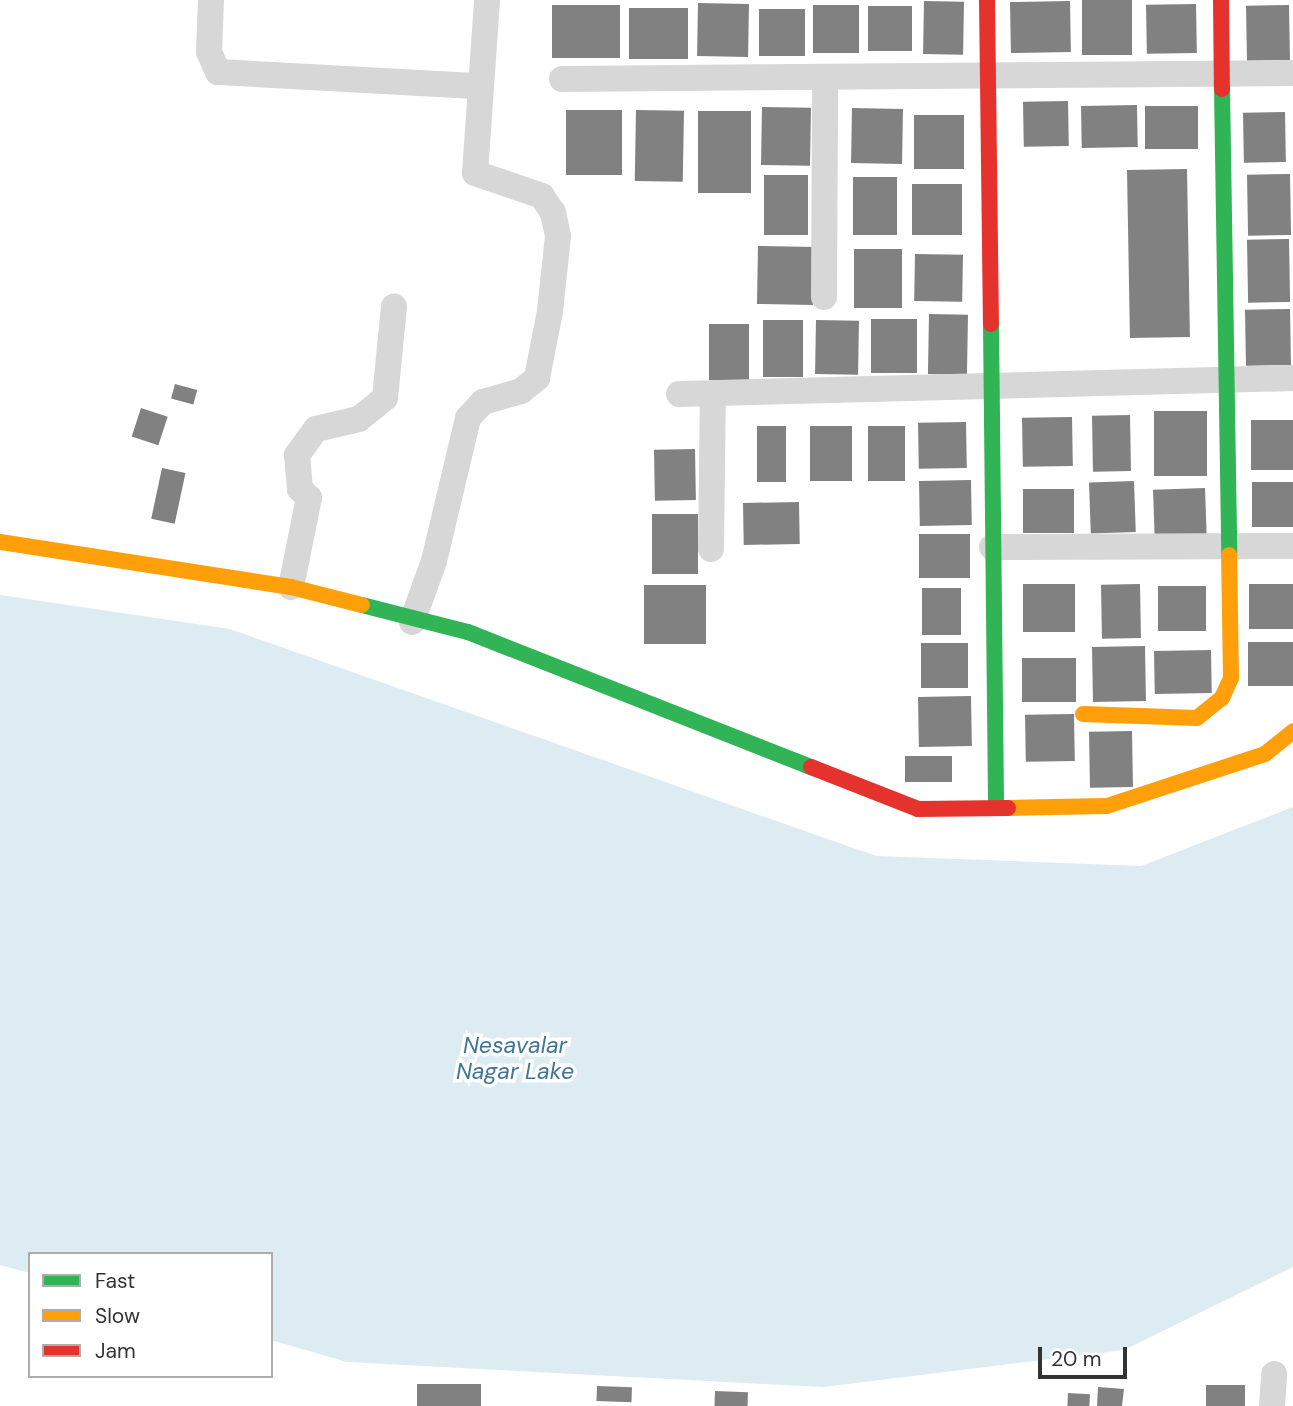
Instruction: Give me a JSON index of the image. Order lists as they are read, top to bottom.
{
  "water": ["Nesavalar Nagar Lake"],
  "legend": ["Fast", "Slow", "Jam"],
  "scale_bar": "20 m"
}
